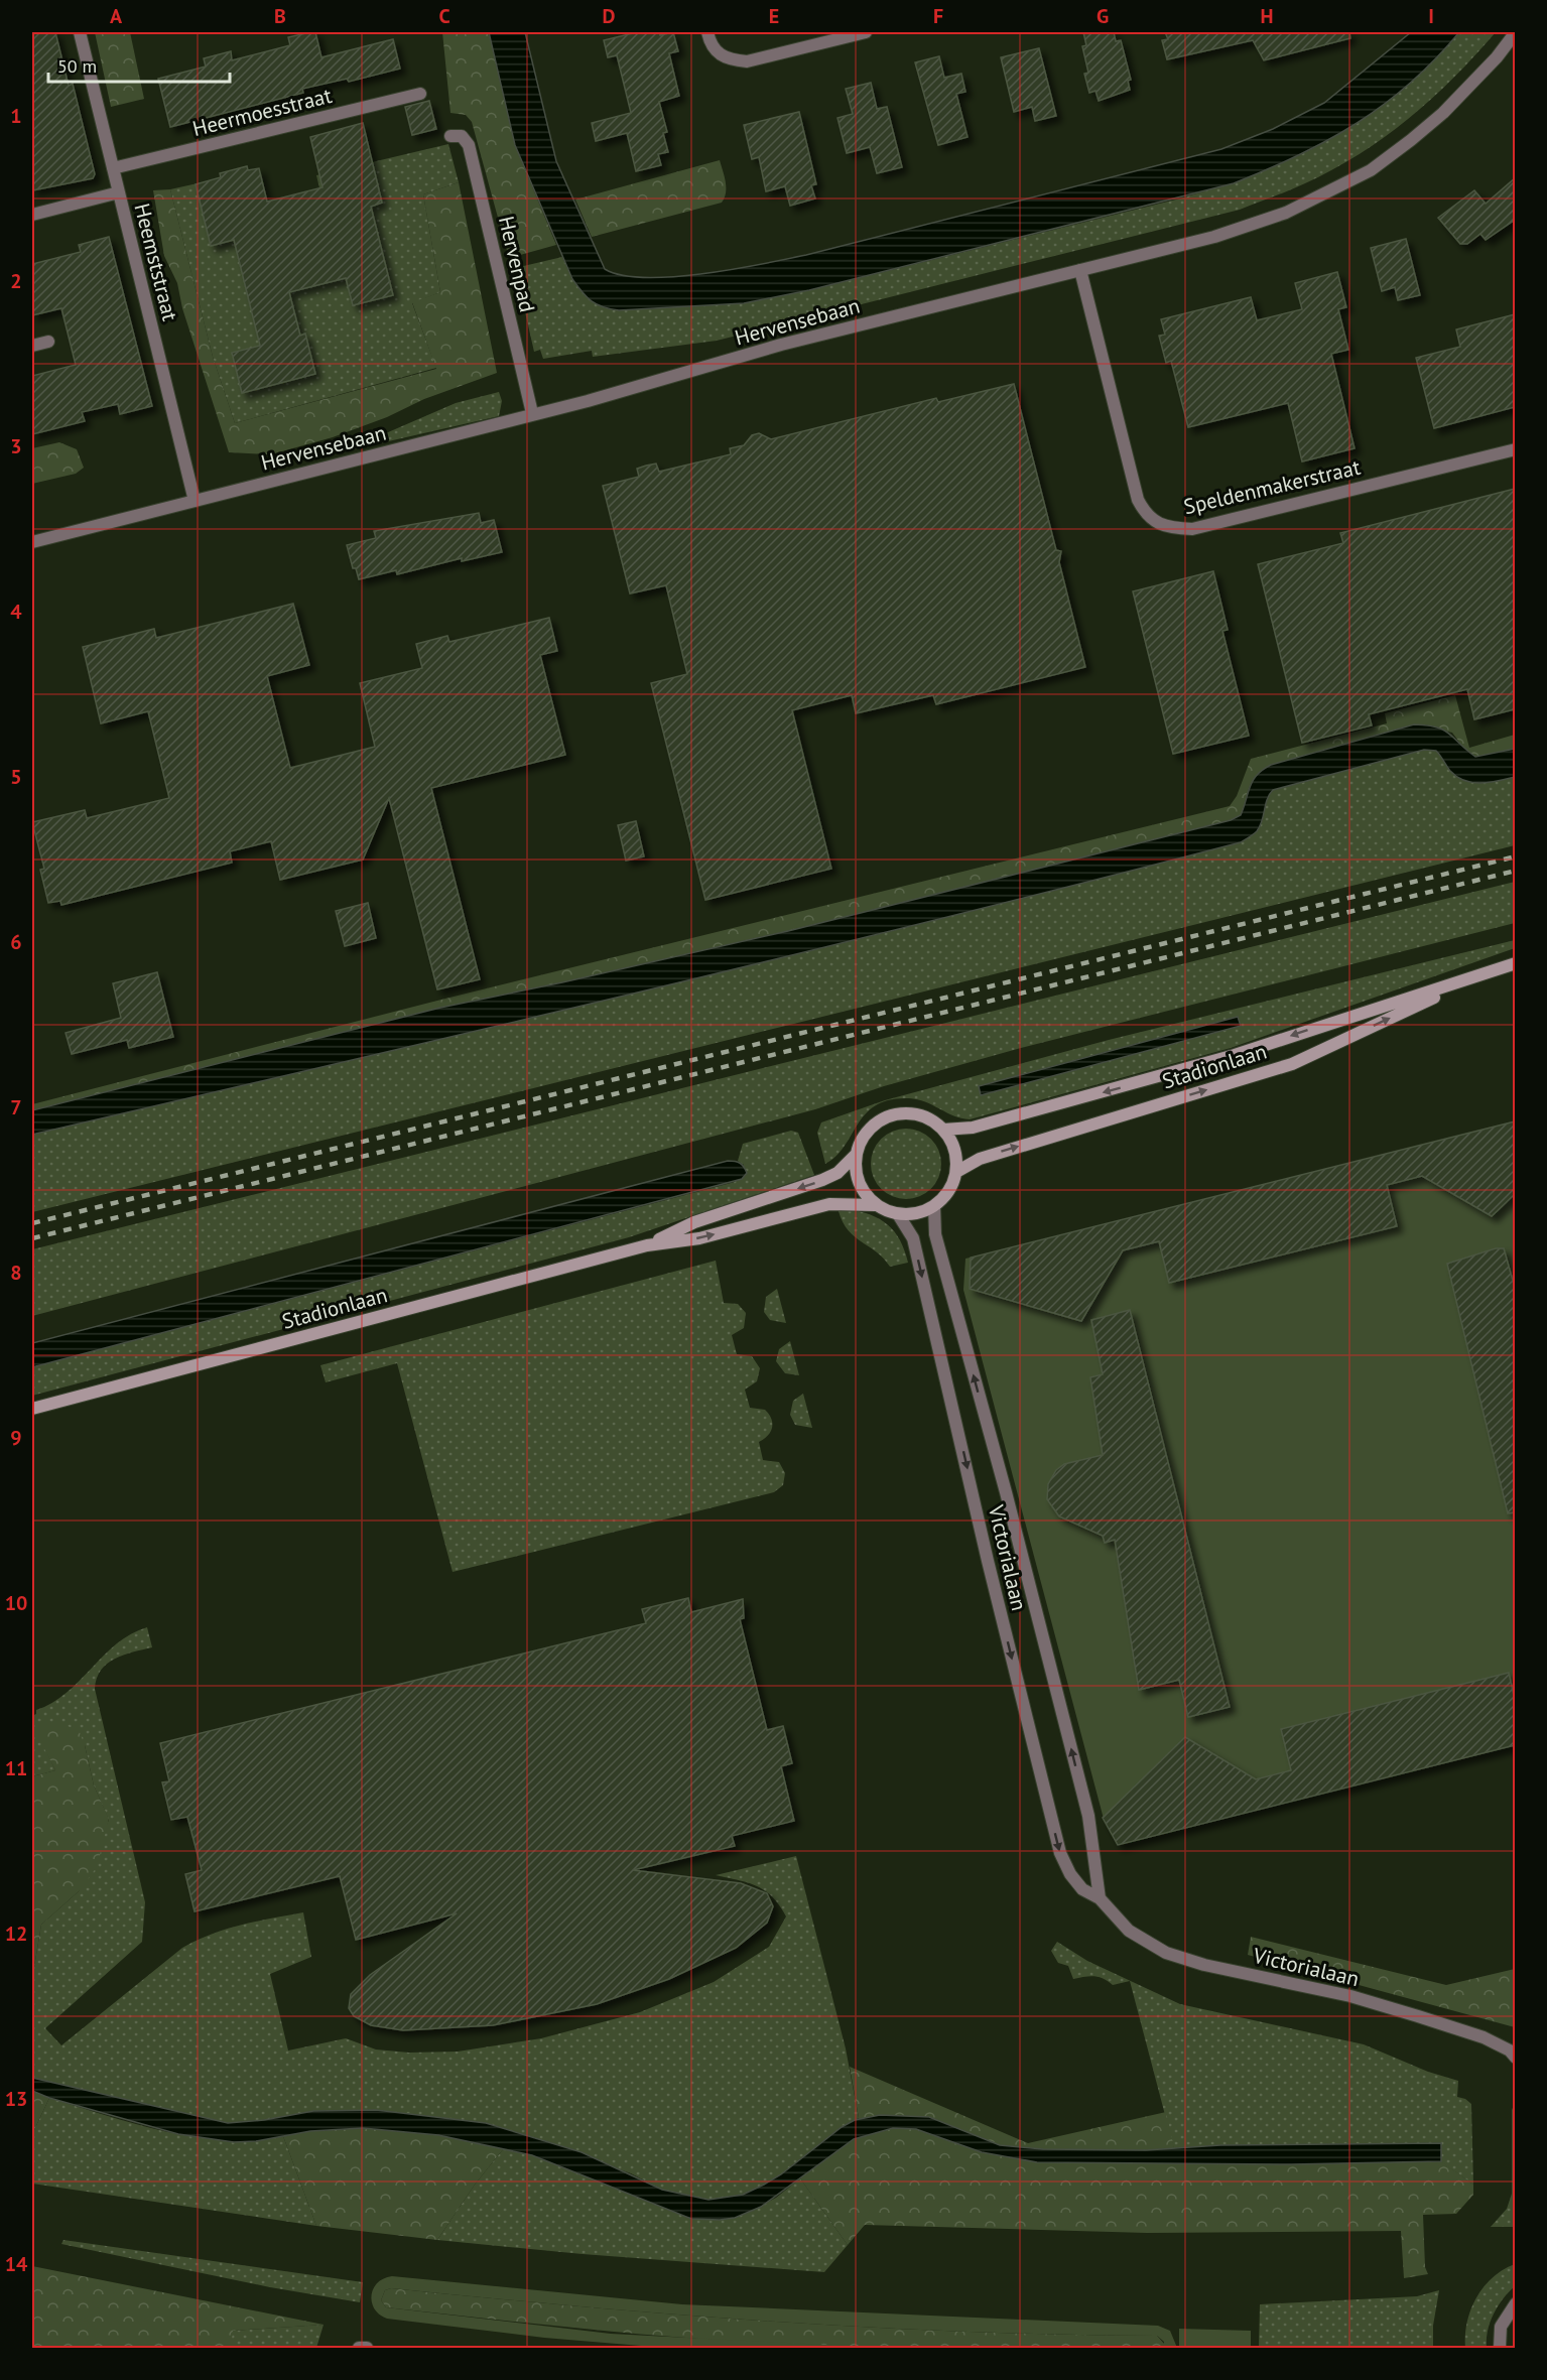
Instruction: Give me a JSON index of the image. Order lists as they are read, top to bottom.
{
  "streets": {
    "main road": ["Stadionlaan"],
    "street": [
      "Heermoesstraat",
      "Heemststraat",
      "Hervenpad",
      "Hervensebaan",
      "Speldenmakerstraat",
      "Victorialaan"
    ]
  },
  "crossings": [
    ["Heermoesstraat", "Heemststraat"],
    ["Heemststraat", "Hervensebaan"],
    ["Hervenpad", "Hervensebaan"],
    ["Hervensebaan", "Speldenmakerstraat"],
    ["Stadionlaan", "Victorialaan"]
  ],
  "scale_bar": "50 m",
  "grid": {
    "columns": [
      "A",
      "B",
      "C",
      "D",
      "E",
      "F",
      "G",
      "H",
      "I"
    ],
    "rows": [
      "1",
      "2",
      "3",
      "4",
      "5",
      "6",
      "7",
      "8",
      "9",
      "10",
      "11",
      "12",
      "13",
      "14"
    ]
  }
}
